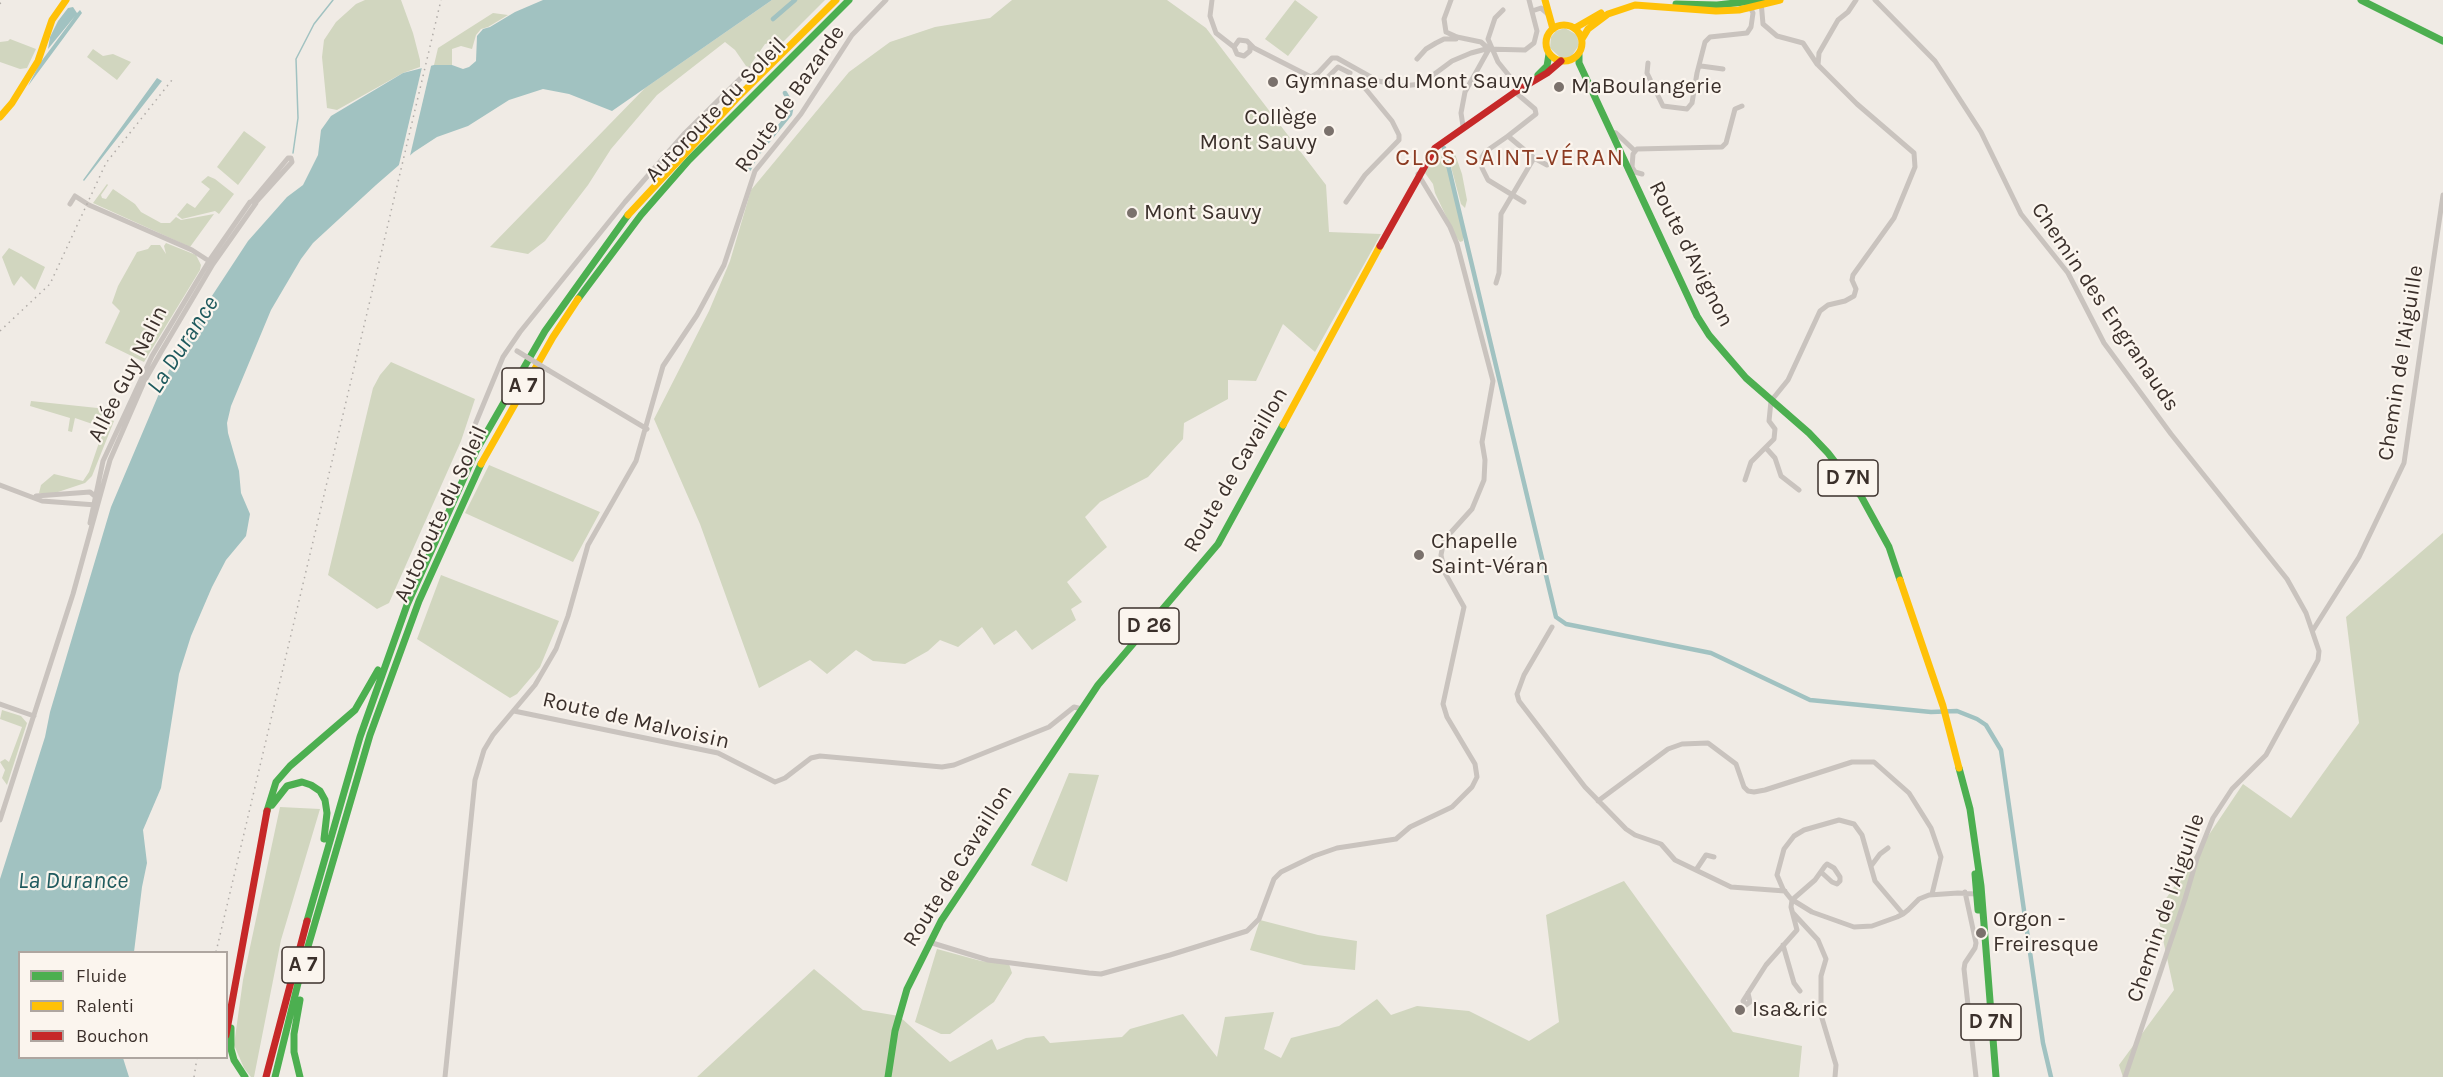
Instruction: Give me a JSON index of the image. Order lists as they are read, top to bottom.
{
  "streets": {
    "main road": [
      "Autoroute du Soleil",
      "Route d'Avignon",
      "A 7",
      "Route de Cavaillon",
      "D 7N",
      "D 26"
    ],
    "street": [
      "Route de Bazarde",
      "Chemin des Engranauds",
      "Chemin de l'Aiguille",
      "Allée Guy Nalin",
      "Route de Malvoisin"
    ]
  },
  "crossings": [
    ["Route de Bazarde", "Route de Malvoisin"],
    ["Route d'Avignon", "Route de Cavaillon"],
    ["Route d'Avignon", "D 7N"],
    ["Chemin des Engranauds", "Chemin de l'Aiguille"],
    ["Route de Cavaillon", "Route de Malvoisin"]
  ],
  "districts": ["CLOS SAINT-VÉRAN"],
  "water": ["La Durance"],
  "places": [
    "Gymnase du Mont Sauvy",
    "MaBoulangerie",
    "Collège Mont Sauvy",
    "Mont Sauvy",
    "Chapelle Saint-Véran",
    "Orgon - Freiresque",
    "Isa&ric"
  ],
  "legend": ["Fluide", "Ralenti", "Bouchon"]
}
